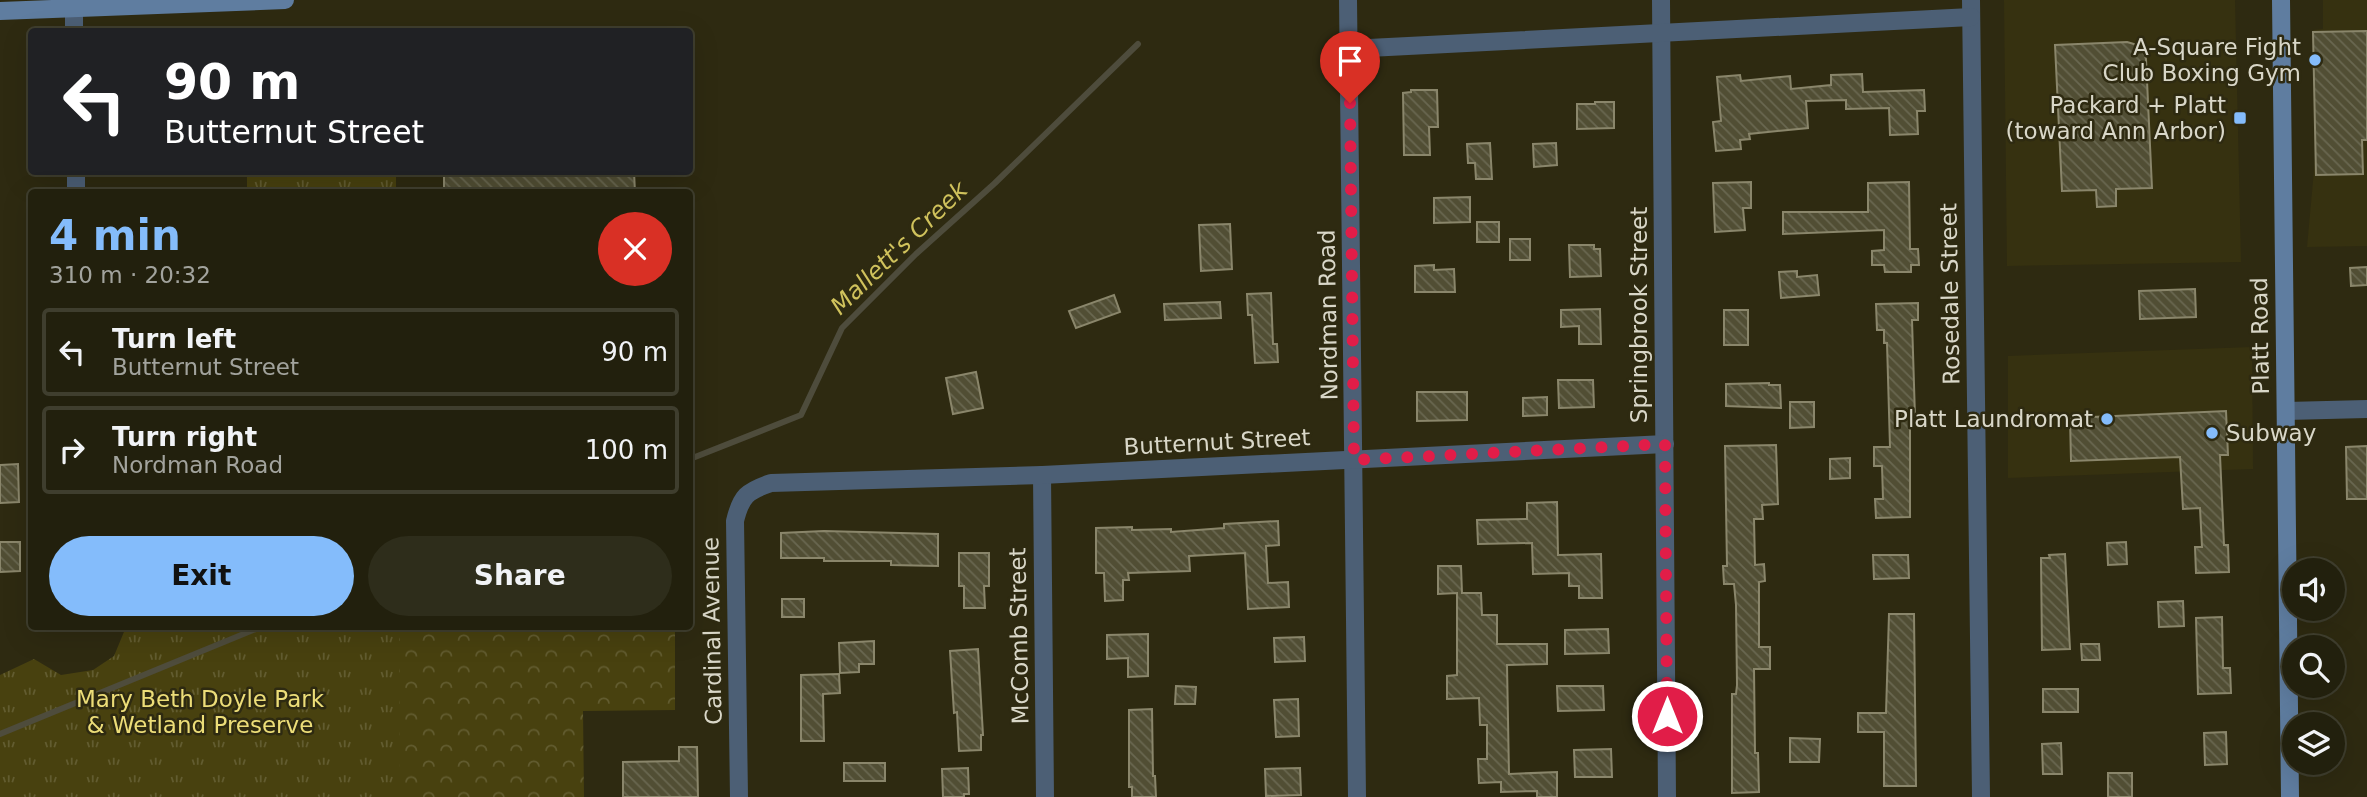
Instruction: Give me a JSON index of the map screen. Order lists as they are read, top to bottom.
{
  "streets": {
    "main road": ["Platt Road"],
    "street": [
      "Rosedale Street",
      "Nordman Road",
      "Springbrook Street",
      "Butternut Street",
      "Cardinal Avenue",
      "McComb Street"
    ]
  },
  "crossings": [
    ["Nordman Road", "Butternut Street"],
    ["Springbrook Street", "Butternut Street"],
    ["Butternut Street", "Cardinal Avenue"],
    ["Butternut Street", "McComb Street"]
  ],
  "water": ["Mallett's Creek"],
  "parks": ["Mary Beth Doyle Park & Wetland Preserve"],
  "places": {
    "other": ["A-Square Fight Club Boxing Gym", "Platt Laundromat", "Subway"],
    "transit": ["Packard + Platt (toward Ann Arbor)"]
  },
  "page": {
    "turn": ["90 m", "Butternut Street"],
    "heading": ["4 min", "310 m · 20:32"],
    "list": [
      {
        "name": "Turn left",
        "note": "Butternut Street",
        "value": "90 m"
      },
      {
        "name": "Turn right",
        "note": "Nordman Road",
        "value": "100 m"
      }
    ],
    "buttons": ["Exit", "Share"]
  }
}
